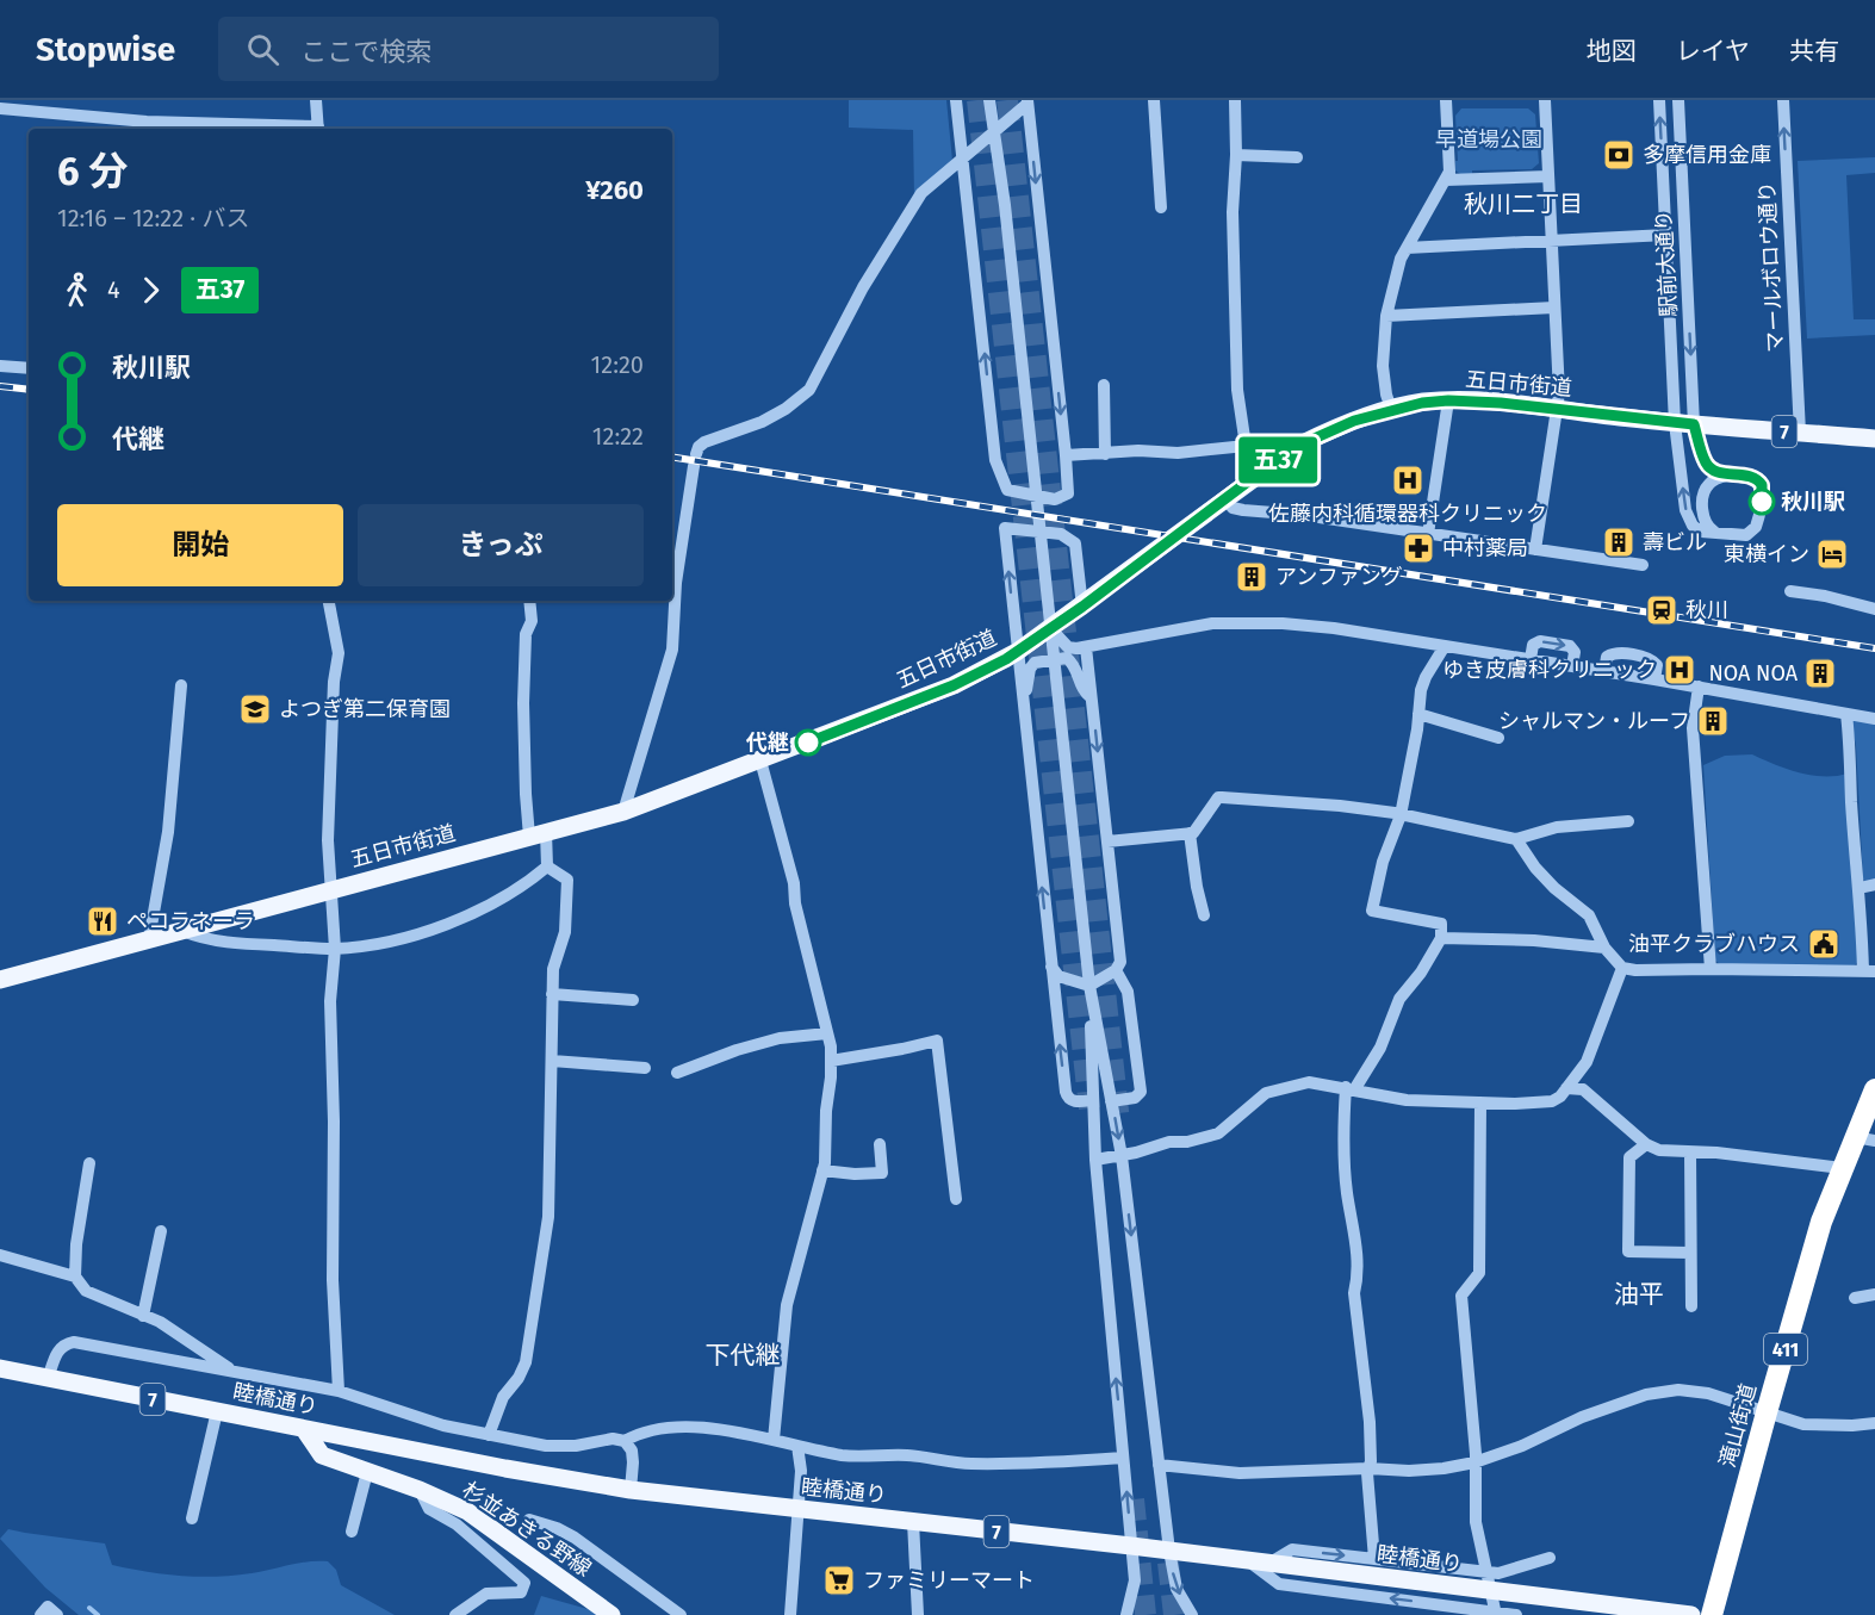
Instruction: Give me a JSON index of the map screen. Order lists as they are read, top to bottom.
{
  "streets": {
    "highway": ["411", "滝山街道"],
    "main road": [
      "五日市街道",
      "7",
      "睦橋通り",
      "杉並あきる野線"
    ],
    "street": ["駅前大通り", "マールボロウ通り"]
  },
  "crossings": [
    ["駅前大通り", "五日市街道"],
    ["マールボロウ通り", "五日市街道"],
    ["睦橋通り", "杉並あきる野線"]
  ],
  "one_way": ["マールボロウ通り"],
  "districts": ["秋川二丁目", "油平", "下代継"],
  "parks": ["早道場公園"],
  "places": {
    "bank": ["多摩信用金庫"],
    "hospital": ["佐藤内科循環器科クリニック", "ゆき皮膚科クリニック"],
    "other": ["秋川駅", "代継"],
    "building": [
      "壽ビル",
      "アンファング",
      "NOA NOA",
      "シャルマン・ルーフ"
    ],
    "pharmacy": ["中村薬局"],
    "hotel": ["東横イン"],
    "station": ["秋川"],
    "school or university": ["よつぎ第二保育園"],
    "restaurant": ["ペコラネーラ"],
    "public building": ["油平クラブハウス"],
    "supermarket": ["ファミリーマート"]
  },
  "lines": ["bus line 五37"],
  "page": {
    "header": "Stopwise",
    "search": "ここで検索",
    "nav": ["地図", "レイヤ", "共有"],
    "on_map": "五37",
    "heading": ["6 分", "12:16 – 12:22 · バス", "¥260"],
    "legs": ["4", "五37"],
    "list": [
      {
        "name": "秋川駅",
        "value": "12:20"
      },
      {
        "name": "代継",
        "value": "12:22"
      }
    ],
    "buttons": ["開始", "きっぷ"]
  }
}
